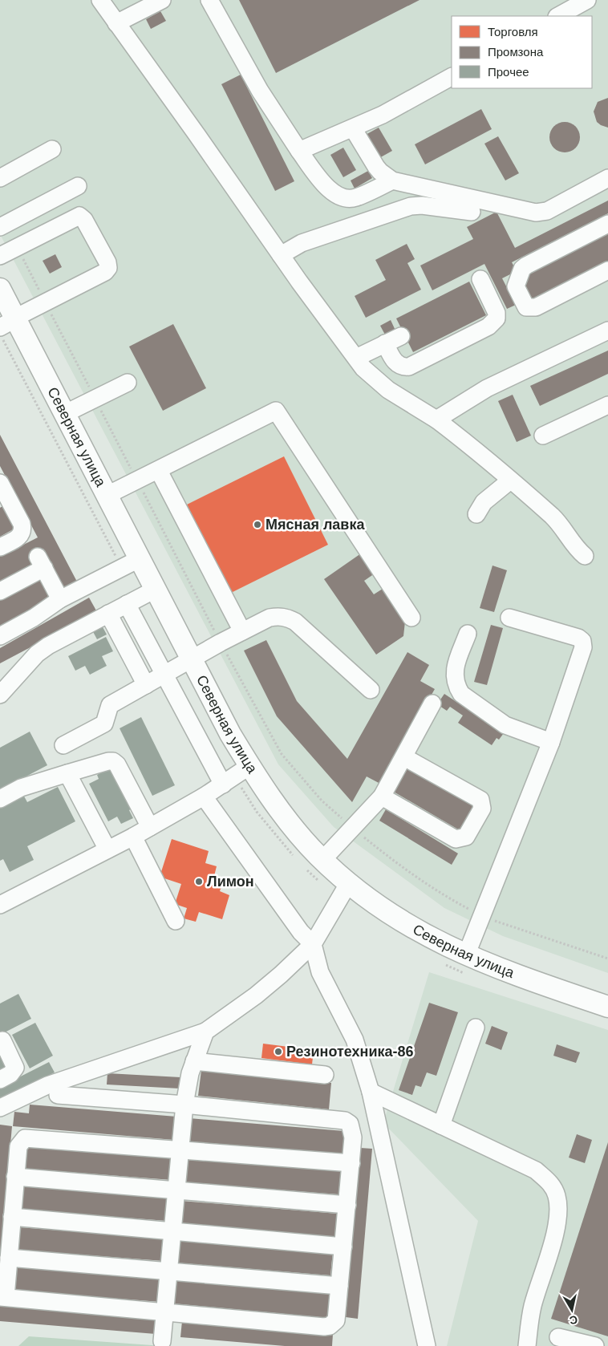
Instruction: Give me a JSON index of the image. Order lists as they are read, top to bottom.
{
  "streets": {
    "main road": ["Северная улица"]
  },
  "places": ["Мясная лавка", "Лимон", "Резинотехника-86"],
  "legend": ["Торговля", "Промзона", "Прочее"],
  "north": "bottom"
}
